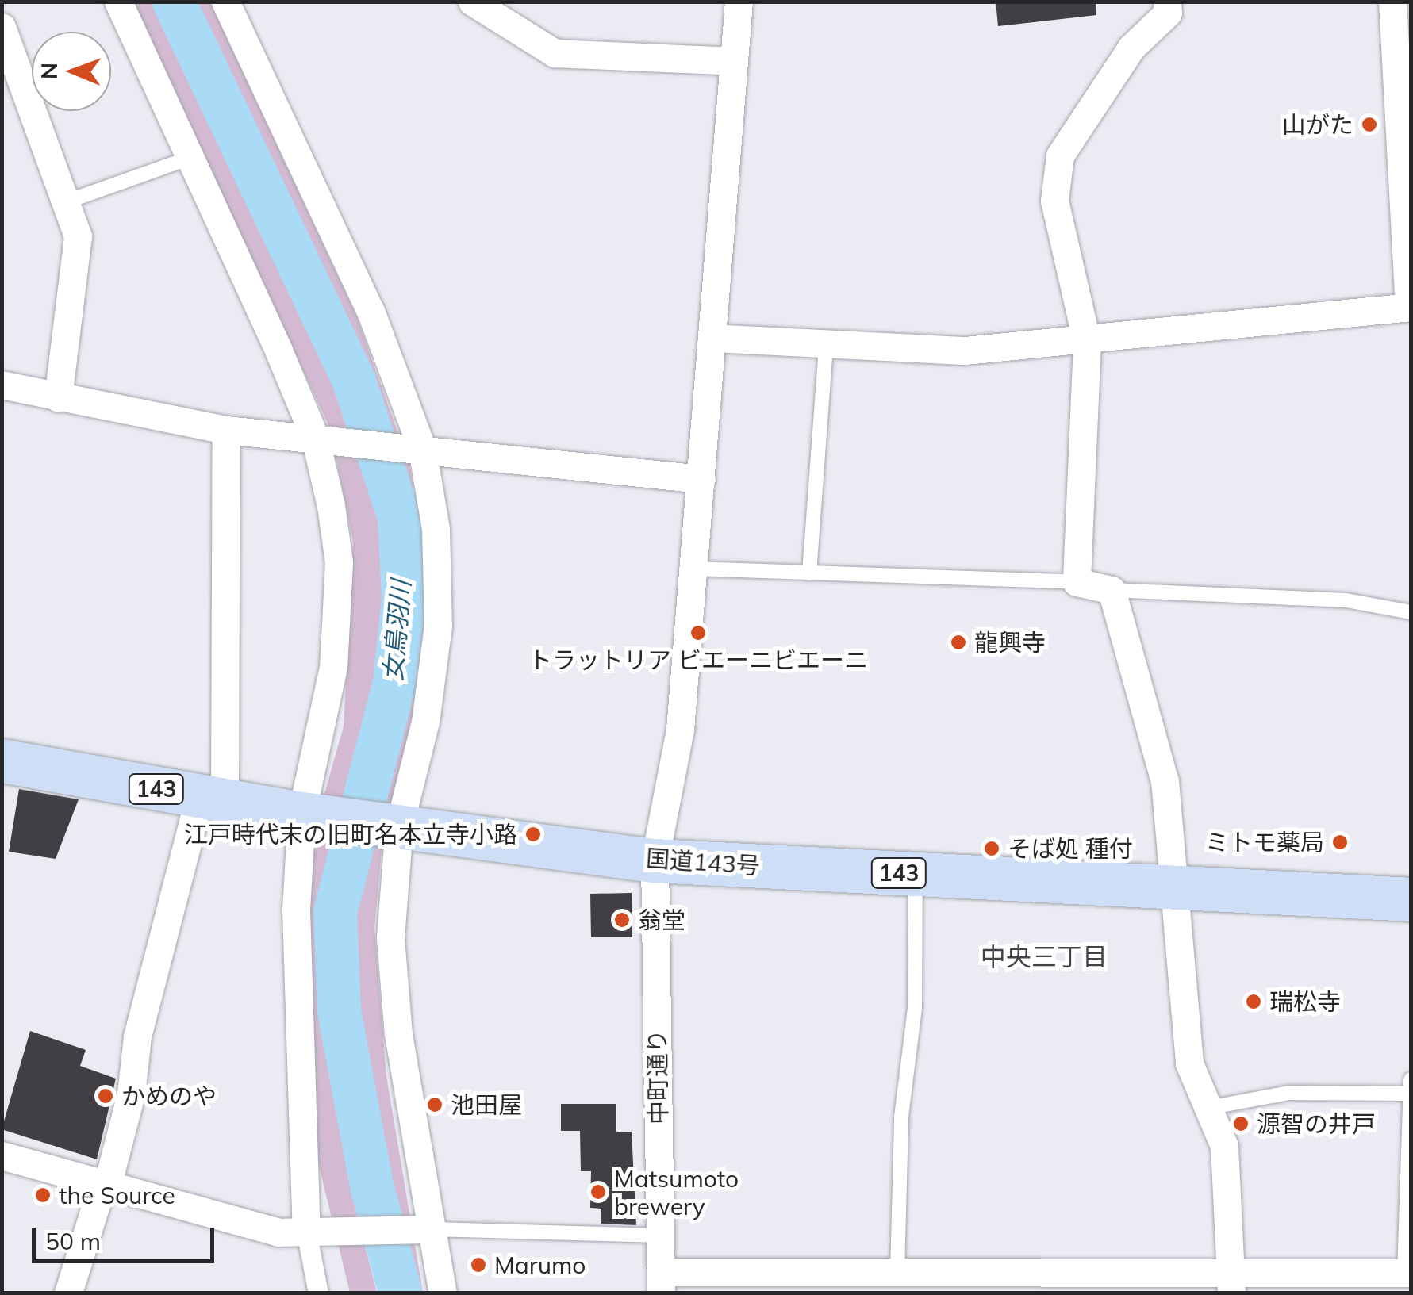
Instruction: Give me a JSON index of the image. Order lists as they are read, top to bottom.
{
  "streets": {
    "highway": ["143", "国道143号"],
    "street": ["中町通り"]
  },
  "crossings": [
    ["国道143号", "中町通り"]
  ],
  "districts": ["中央三丁目"],
  "water": ["女鳥羽川"],
  "places": [
    "山がた",
    "トラットリア ビエーニビエーニ",
    "龍興寺",
    "江戸時代末の旧町名本立寺小路",
    "ミトモ薬局",
    "そば処 種付",
    "翁堂",
    "瑞松寺",
    "かめのや",
    "池田屋",
    "源智の井戸",
    "Matsumoto brewery",
    "the Source",
    "Marumo"
  ],
  "scale_bar": "50 m",
  "north": "left"
}
